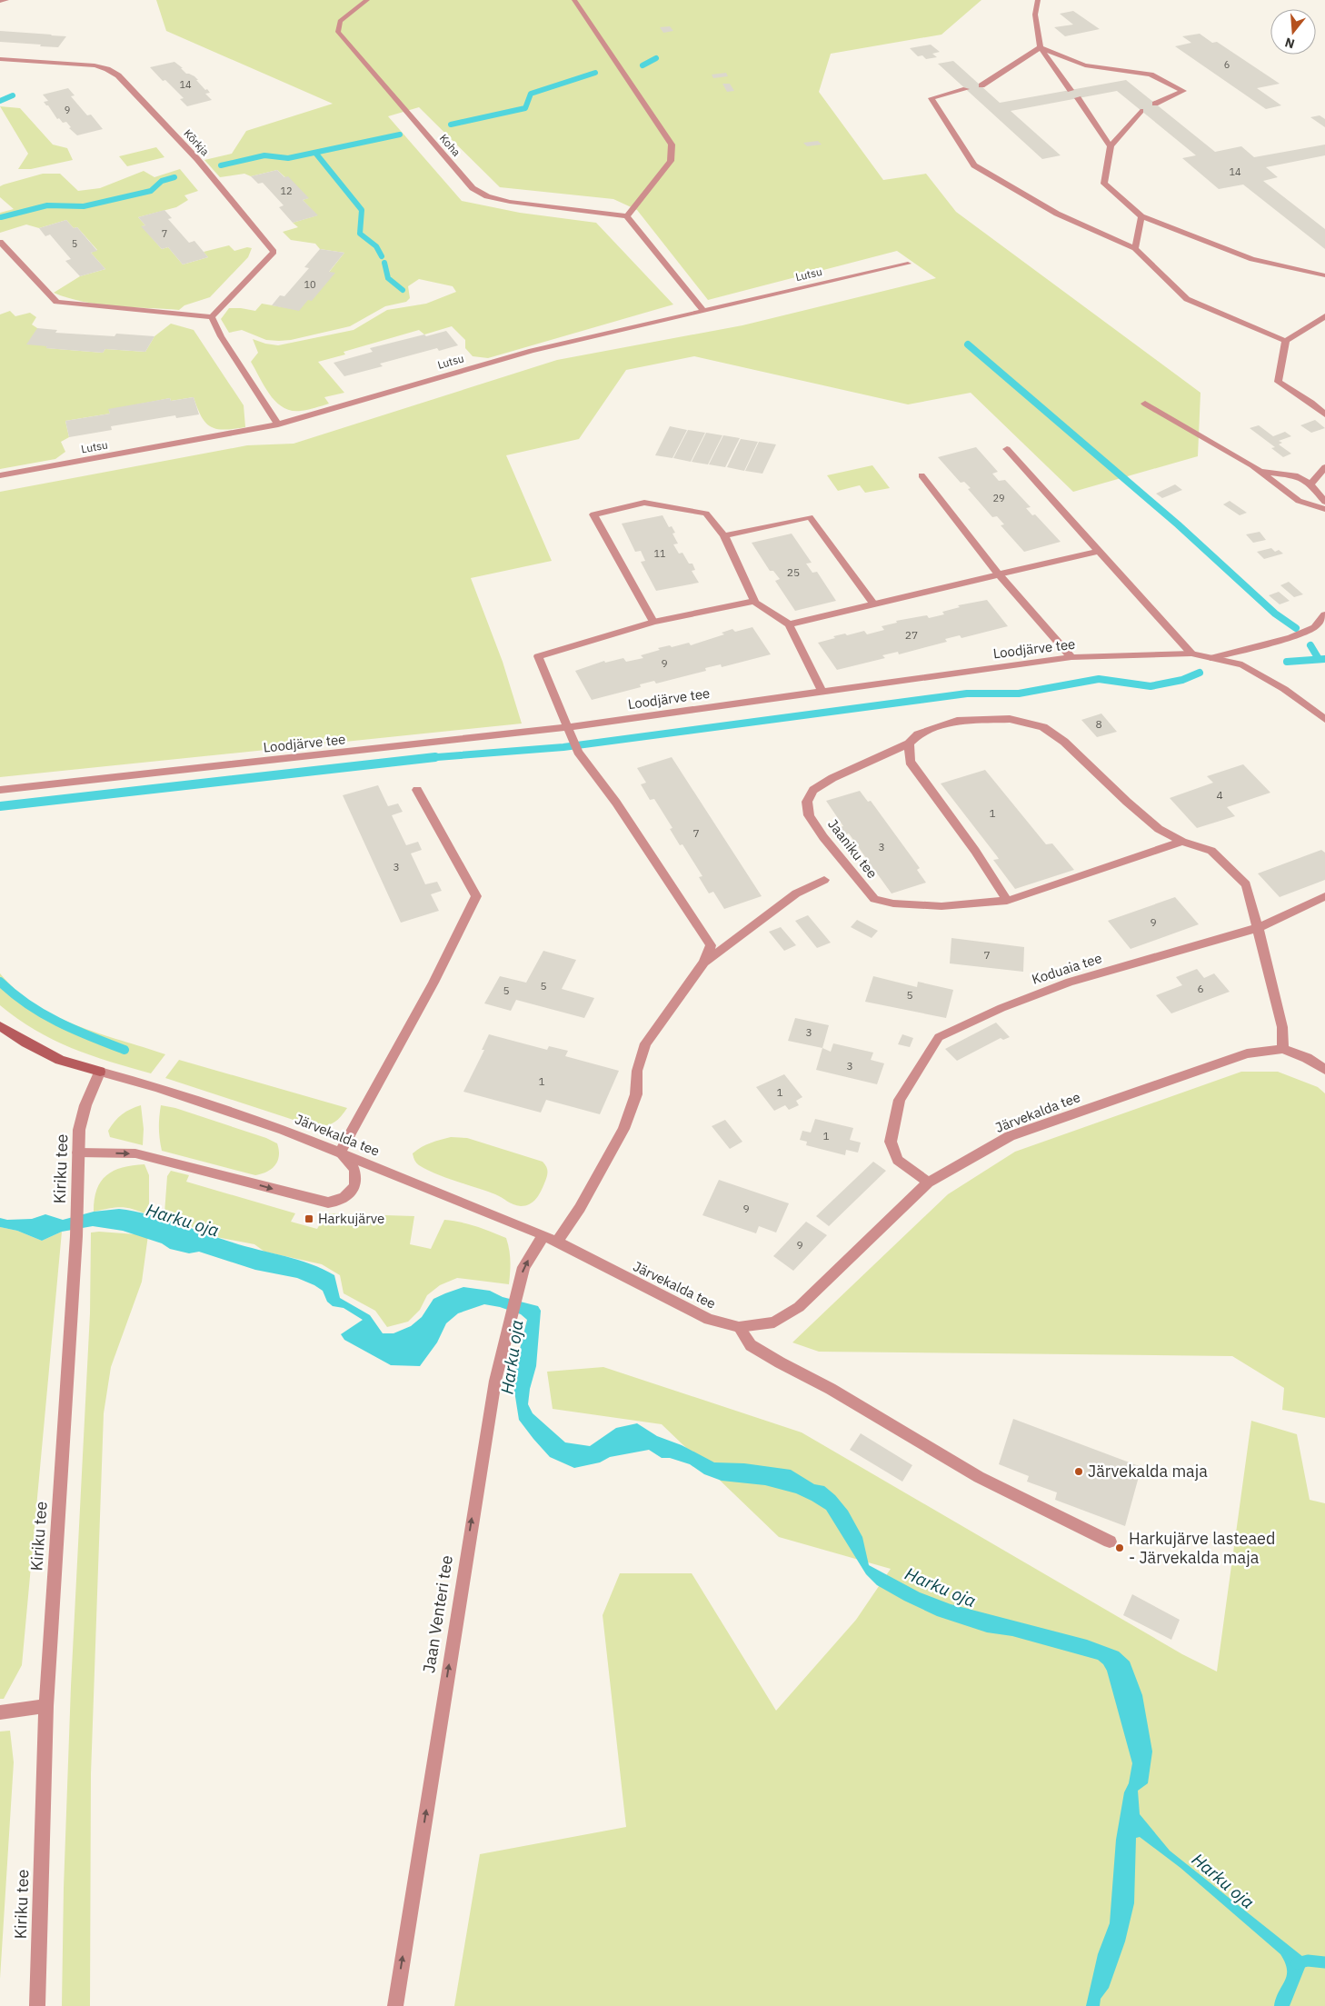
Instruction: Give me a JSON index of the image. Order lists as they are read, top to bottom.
{
  "streets": {
    "street": [
      "Kõrkja",
      "Koha",
      "Lutsu",
      "Loodjärve tee",
      "Jaaniku tee",
      "Koduaia tee",
      "Järvekalda tee",
      "Kiriku tee",
      "Jaan Venteri tee"
    ]
  },
  "crossings": [
    ["Jaaniku tee", "Koduaia tee"],
    ["Koduaia tee", "Järvekalda tee"],
    ["Järvekalda tee", "Kiriku tee"],
    ["Järvekalda tee", "Jaan Venteri tee"]
  ],
  "one_way": ["Jaan Venteri tee"],
  "water": ["Harku oja"],
  "places": {
    "transit": ["Harkujärve"],
    "other": ["Järvekalda maja", "Harkujärve lasteaed - Järvekalda maja"]
  },
  "house_numbers": [
    "6",
    "14",
    "9",
    "14",
    "12",
    "7",
    "5",
    "10",
    "29",
    "11",
    "25",
    "27",
    "9",
    "8",
    "4",
    "1",
    "7",
    "3",
    "3",
    "9",
    "7",
    "5",
    "6",
    "5",
    "5",
    "3",
    "3",
    "1",
    "1",
    "1",
    "9",
    "9"
  ],
  "north": "bottom"
}
